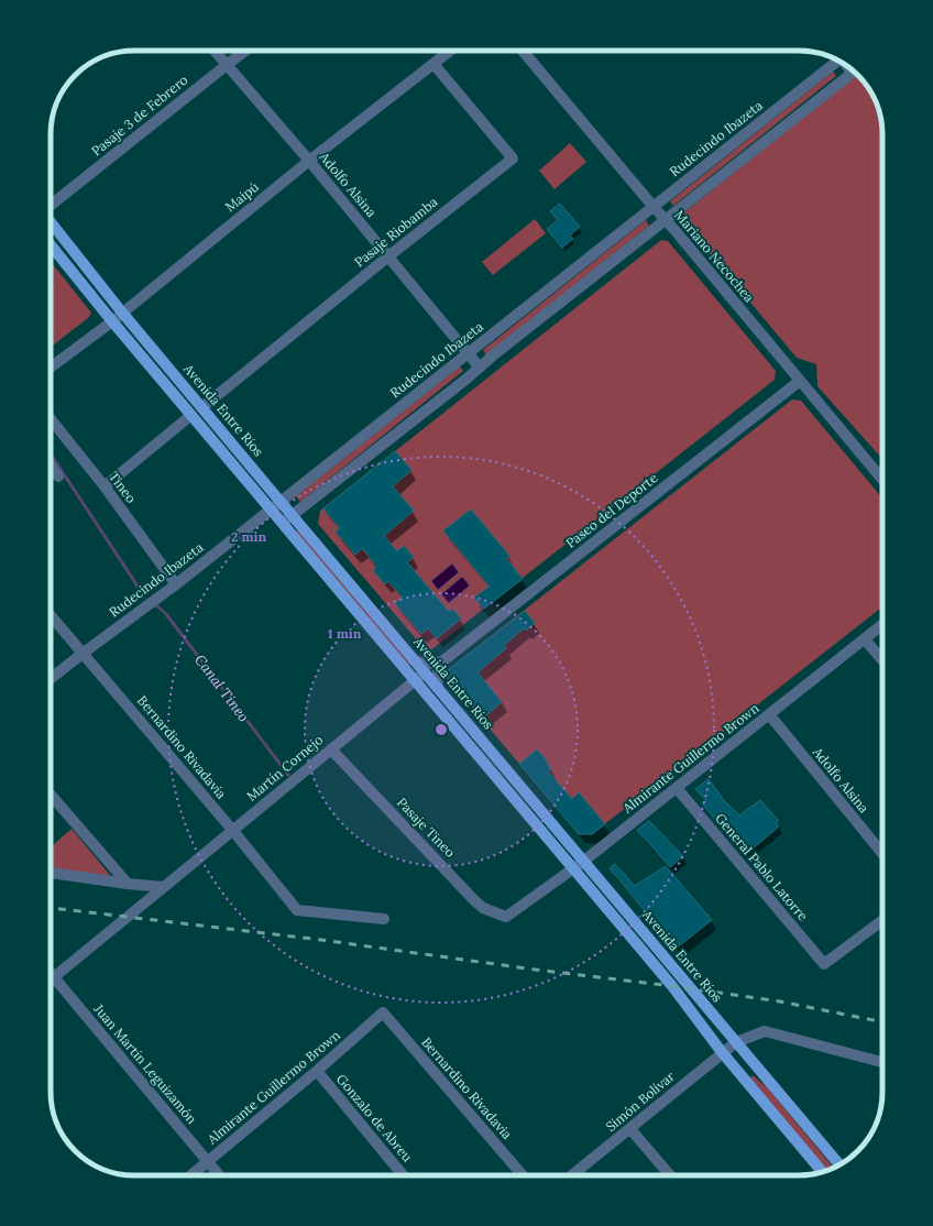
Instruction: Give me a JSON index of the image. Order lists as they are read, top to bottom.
{
  "streets": {
    "main road": ["Avenida Entre Ríos"],
    "street": [
      "Pasaje 3 de Febrero",
      "Rudecindo Ibazeta",
      "Adolfo Alsina",
      "Maipú",
      "Pasaje Riobamba",
      "Mariano Necochea",
      "Tineo",
      "Paseo del Deporte",
      "Bernardino Rivadavia",
      "Almirante Guillermo Brown",
      "Martín Cornejo",
      "Pasaje Tineo",
      "General Pablo Latorre",
      "Juan Martín Leguizamón",
      "Simón Bolívar",
      "Gonzalo de Abreu"
    ]
  },
  "crossings": [
    ["Pasaje 3 de Febrero", "Adolfo Alsina"],
    ["Rudecindo Ibazeta", "Adolfo Alsina"],
    ["Rudecindo Ibazeta", "Mariano Necochea"],
    ["Rudecindo Ibazeta", "Avenida Entre Ríos"],
    ["Rudecindo Ibazeta", "Tineo"],
    ["Rudecindo Ibazeta", "Bernardino Rivadavia"],
    ["Adolfo Alsina", "Maipú"],
    ["Adolfo Alsina", "Pasaje Riobamba"],
    ["Adolfo Alsina", "Almirante Guillermo Brown"],
    ["Maipú", "Pasaje Riobamba"],
    ["Maipú", "Avenida Entre Ríos"],
    ["Pasaje Riobamba", "Avenida Entre Ríos"],
    ["Mariano Necochea", "Paseo del Deporte"],
    ["Avenida Entre Ríos", "Almirante Guillermo Brown"],
    ["Avenida Entre Ríos", "Martín Cornejo"],
    ["Avenida Entre Ríos", "Simón Bolívar"],
    ["Bernardino Rivadavia", "Almirante Guillermo Brown"],
    ["Bernardino Rivadavia", "Martín Cornejo"],
    ["Almirante Guillermo Brown", "Pasaje Tineo"],
    ["Almirante Guillermo Brown", "General Pablo Latorre"],
    ["Almirante Guillermo Brown", "Juan Martín Leguizamón"],
    ["Almirante Guillermo Brown", "Gonzalo de Abreu"],
    ["Martín Cornejo", "Pasaje Tineo"],
    ["Martín Cornejo", "Juan Martín Leguizamón"]
  ],
  "water": ["Canal Tineo"],
  "rings": ["2 min", "1 min"]
}
